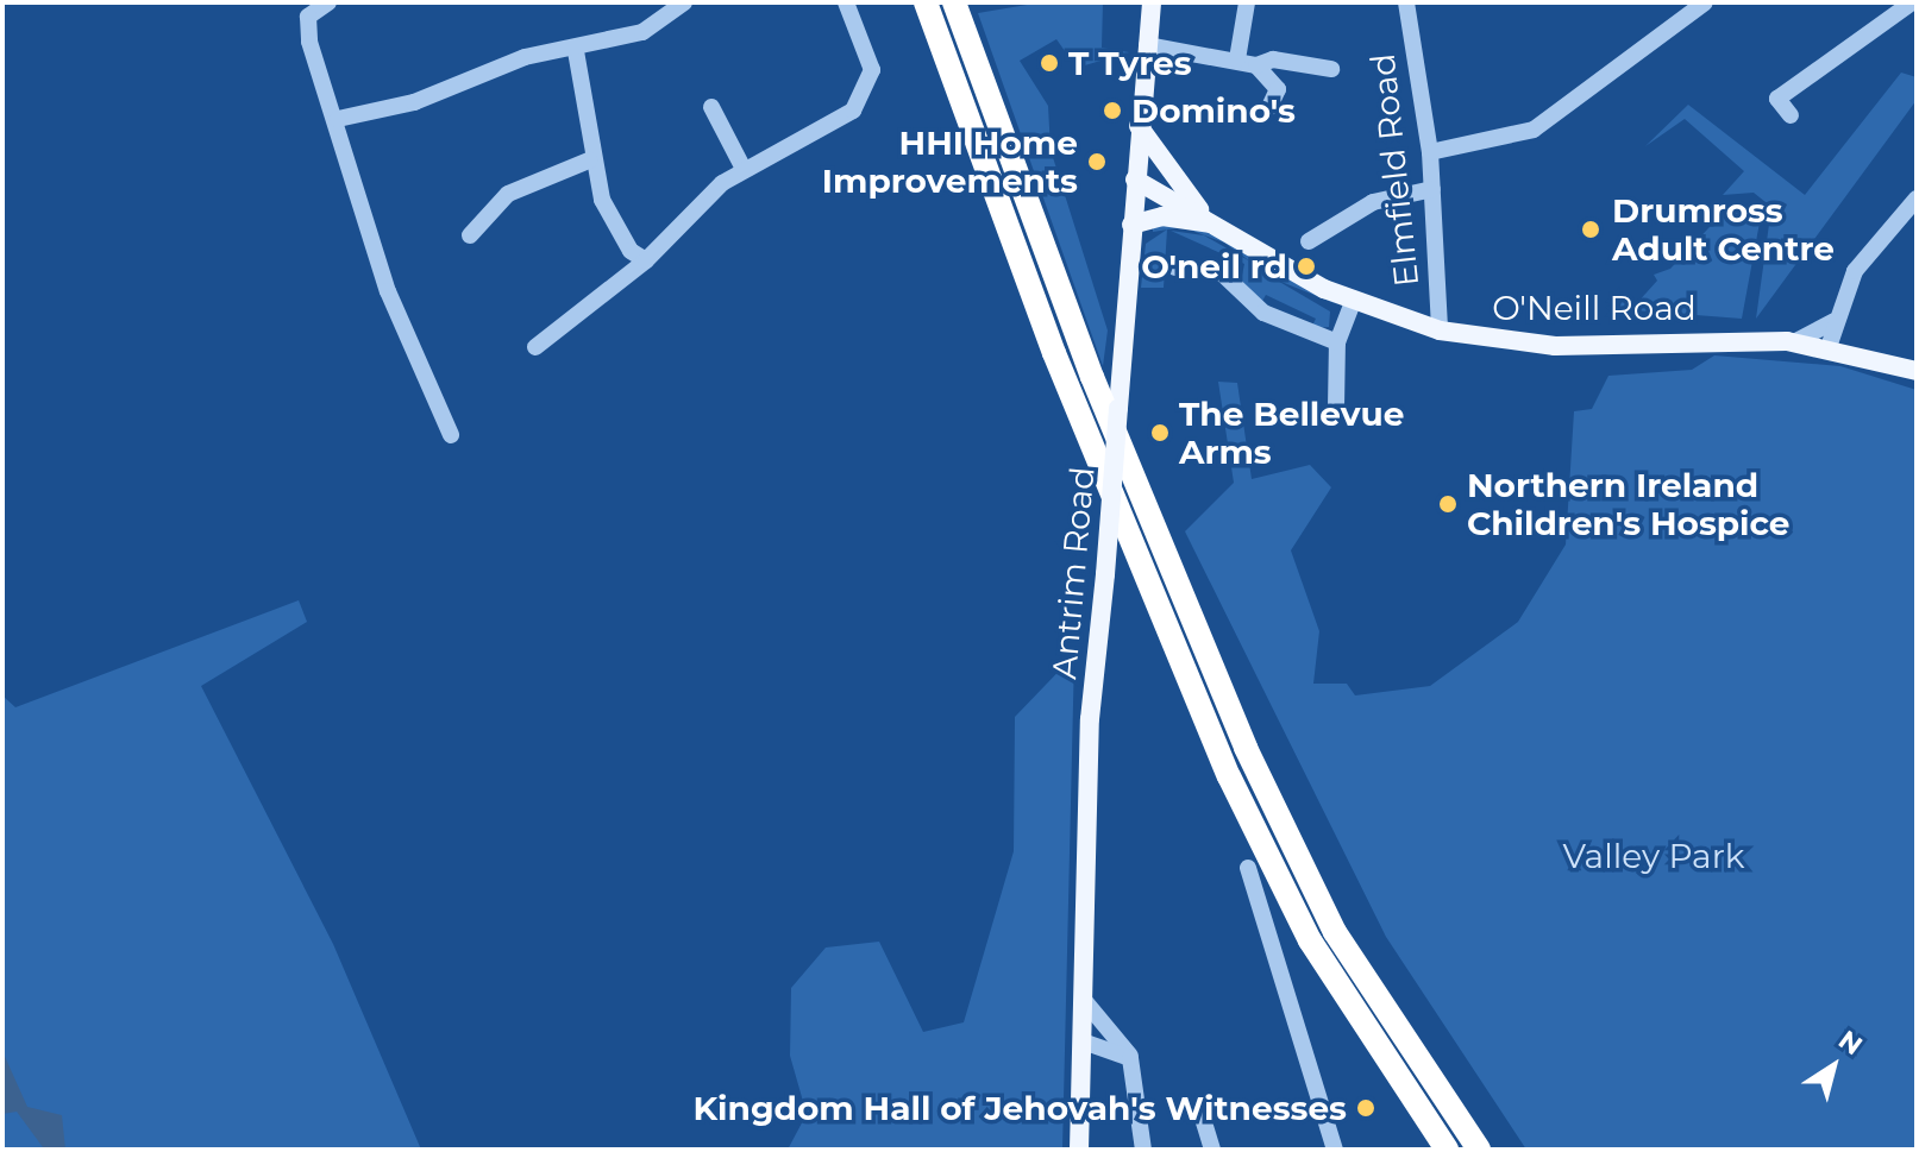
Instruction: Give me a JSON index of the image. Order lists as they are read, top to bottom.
{
  "streets": {
    "main road": ["O'Neill Road", "Antrim Road"],
    "street": ["Elmfield Road"]
  },
  "crossings": [
    ["Elmfield Road", "O'Neill Road"],
    ["O'Neill Road", "Antrim Road"]
  ],
  "parks": ["Valley Park"],
  "places": [
    "T Tyres",
    "Domino's",
    "HHI Home Improvements",
    "Drumross Adult Centre",
    "O'neil rd",
    "The Bellevue Arms",
    "Northern Ireland Children's Hospice",
    "Kingdom Hall of Jehovah's Witnesses"
  ],
  "north": "top right"
}
